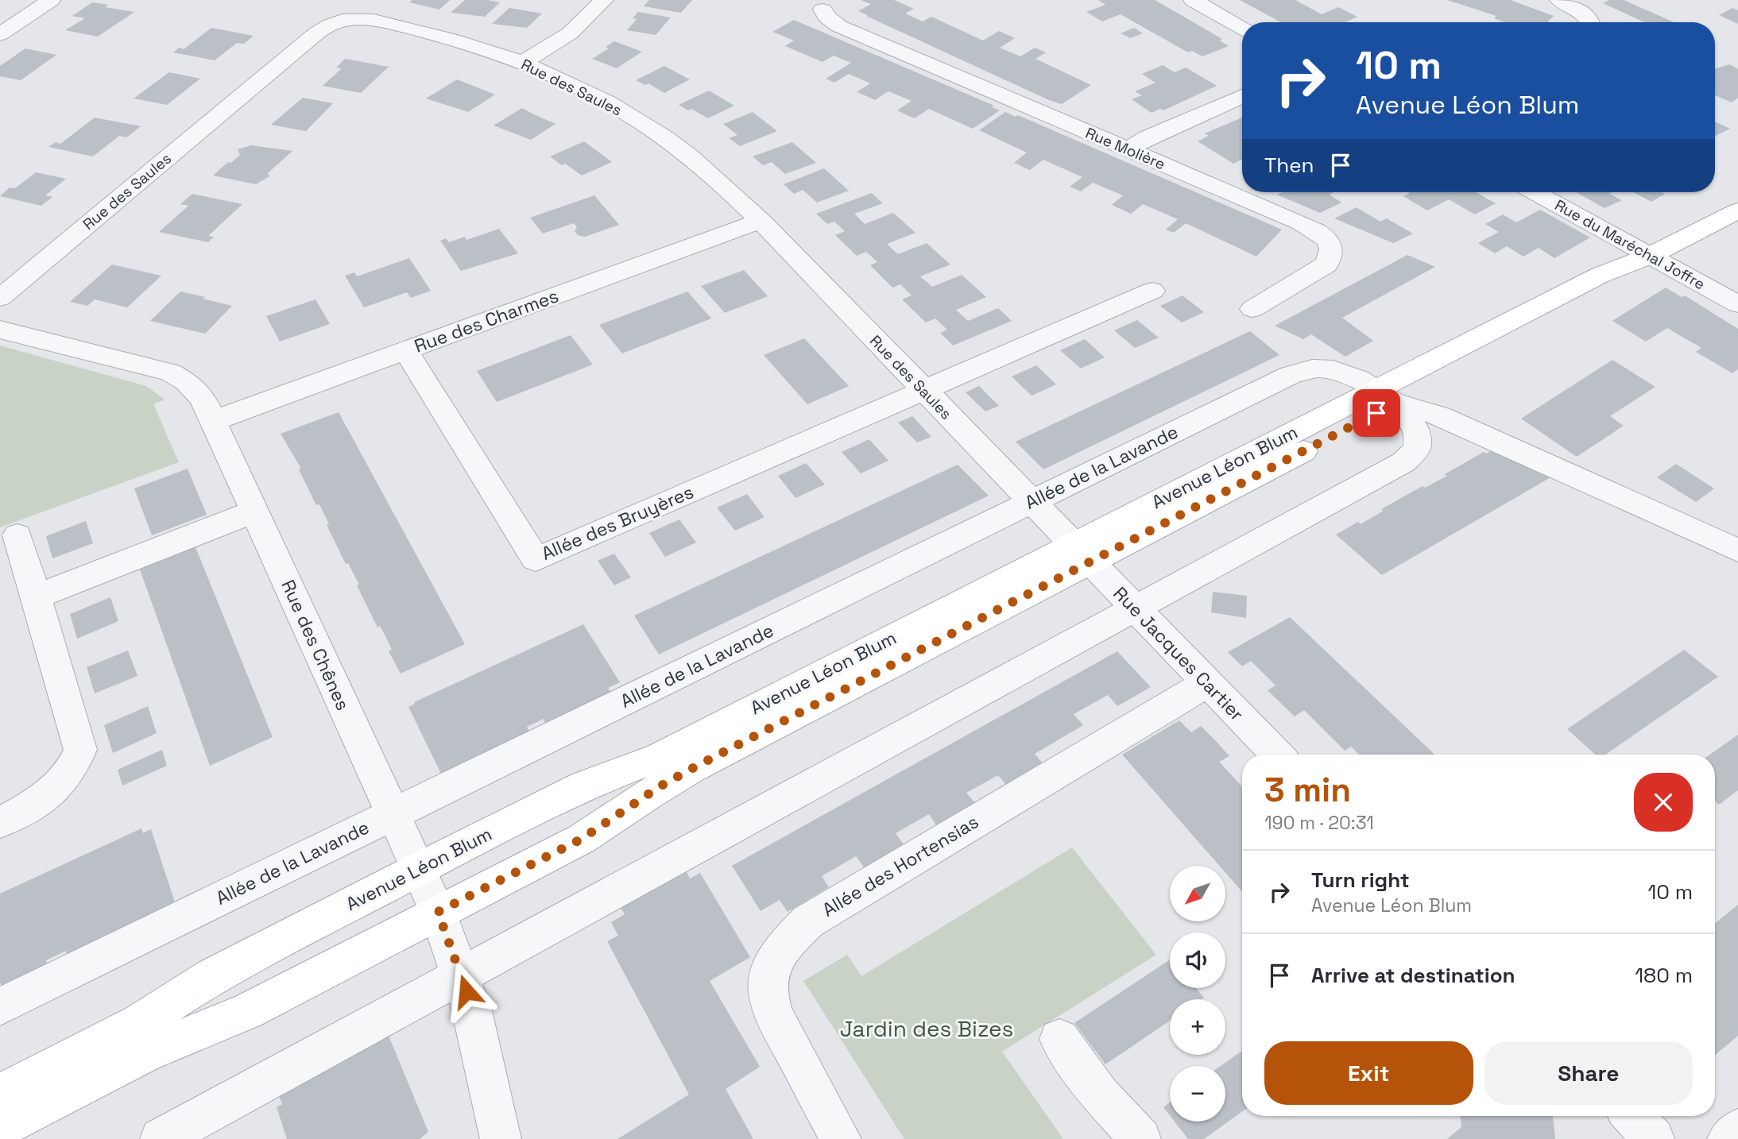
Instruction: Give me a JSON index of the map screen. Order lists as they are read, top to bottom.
{
  "streets": {
    "main road": ["Avenue Léon Blum"],
    "street": [
      "Rue des Saules",
      "Rue Molière",
      "Rue du Maréchal Joffre",
      "Rue des Charmes",
      "Allée de la Lavande",
      "Allée des Bruyères",
      "Rue des Chênes",
      "Rue Jacques Cartier",
      "Allée des Hortensias"
    ]
  },
  "crossings": [
    ["Rue des Saules", "Rue des Charmes"],
    ["Rue des Saules", "Allée de la Lavande"],
    ["Rue des Saules", "Avenue Léon Blum"],
    ["Rue des Saules", "Allée des Bruyères"],
    ["Rue des Saules", "Rue Jacques Cartier"],
    ["Rue du Maréchal Joffre", "Avenue Léon Blum"],
    ["Rue des Charmes", "Allée des Bruyères"],
    ["Rue des Charmes", "Rue des Chênes"],
    ["Allée de la Lavande", "Avenue Léon Blum"],
    ["Allée de la Lavande", "Rue des Chênes"],
    ["Avenue Léon Blum", "Rue des Chênes"],
    ["Avenue Léon Blum", "Rue Jacques Cartier"],
    ["Rue Jacques Cartier", "Allée des Hortensias"]
  ],
  "parks": ["Jardin des Bizes"],
  "north": "bottom left",
  "page": {
    "turn": ["10 m", "Avenue Léon Blum"],
    "then": "Then",
    "heading": ["3 min", "190 m · 20:31"],
    "list": [
      {
        "name": "Turn right",
        "note": "Avenue Léon Blum",
        "value": "10 m"
      },
      {
        "name": "Arrive at destination",
        "value": "180 m"
      }
    ],
    "map_buttons": ["+", "−"],
    "buttons": ["Exit", "Share"]
  }
}
